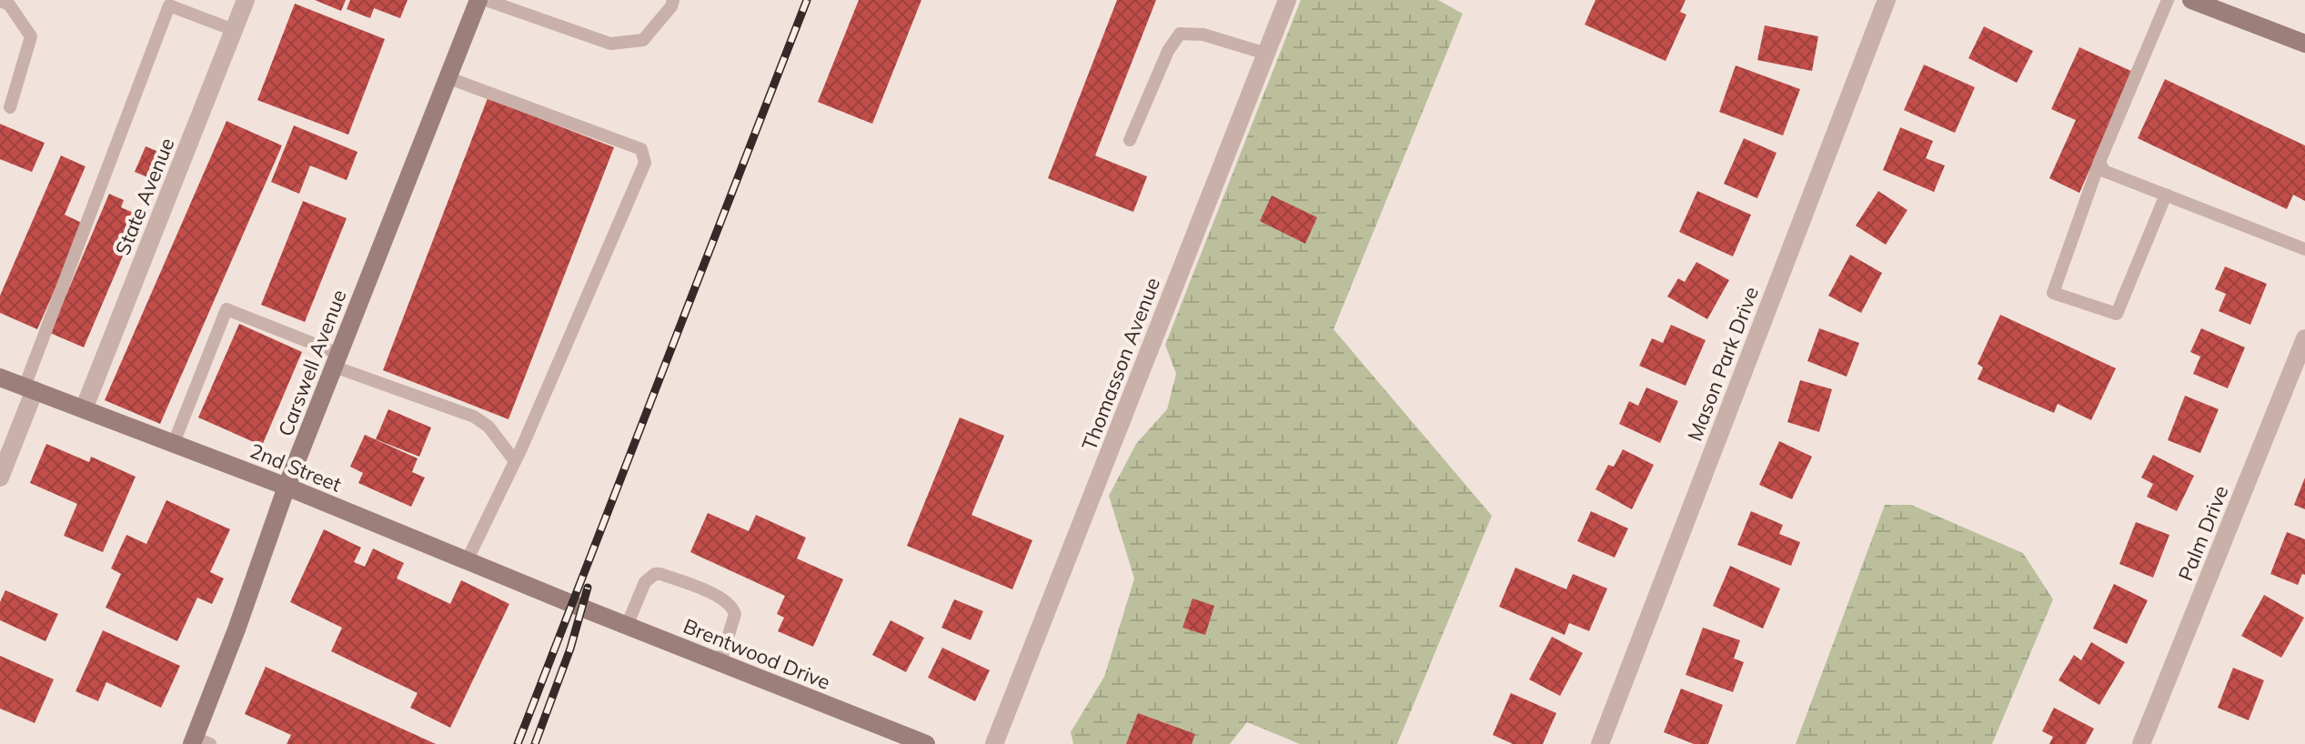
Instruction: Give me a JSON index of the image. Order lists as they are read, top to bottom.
{
  "streets": {
    "street": [
      "State Avenue",
      "Carswell Avenue",
      "Thomasson Avenue",
      "Mason Park Drive",
      "2nd Street",
      "Palm Drive",
      "Brentwood Drive"
    ]
  },
  "crossings": [
    ["State Avenue", "2nd Street"],
    ["Carswell Avenue", "2nd Street"],
    ["2nd Street", "Brentwood Drive"]
  ]
}
